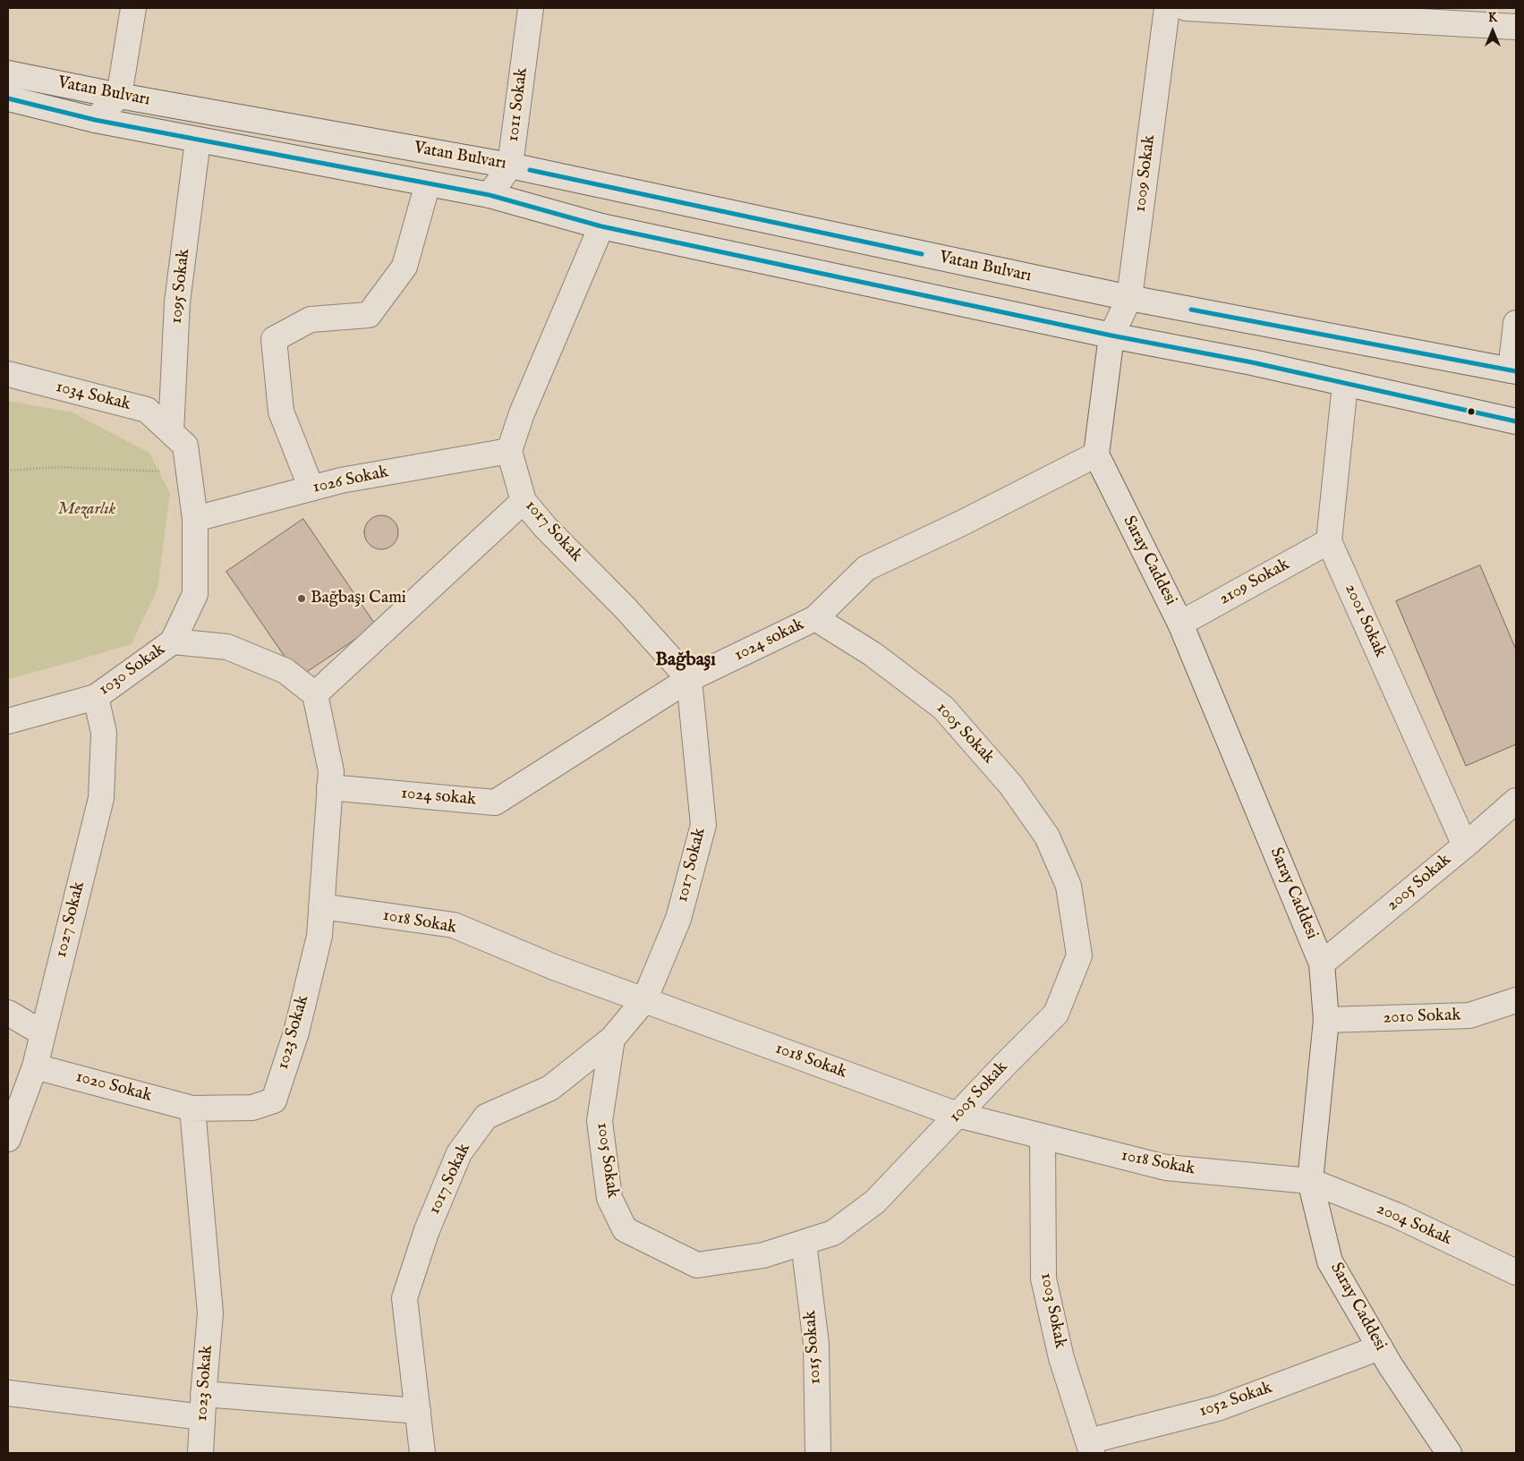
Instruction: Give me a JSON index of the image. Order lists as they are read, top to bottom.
{
  "streets": {
    "street": [
      "Vatan Bulvarı",
      "1011 Sokak",
      "1009 Sokak",
      "1095 Sokak",
      "1034 Sokak",
      "1026 Sokak",
      "1017 Sokak",
      "Saray Caddesi",
      "2109 Sokak",
      "2001 Sokak",
      "1024 sokak",
      "1030 Sokak",
      "1005 Sokak",
      "2005 Sokak",
      "1027 Sokak",
      "1018 Sokak",
      "2010 Sokak",
      "1023 Sokak",
      "1020 Sokak",
      "2004 Sokak",
      "1003 Sokak",
      "1015 Sokak",
      "1052 Sokak"
    ]
  },
  "crossings": [
    ["Vatan Bulvarı", "1011 Sokak"],
    ["Vatan Bulvarı", "1009 Sokak"],
    ["Vatan Bulvarı", "1095 Sokak"],
    ["1095 Sokak", "1034 Sokak"],
    ["1095 Sokak", "1030 Sokak"],
    ["1034 Sokak", "1030 Sokak"],
    ["1026 Sokak", "1017 Sokak"],
    ["1026 Sokak", "1030 Sokak"],
    ["1017 Sokak", "1024 sokak"],
    ["1017 Sokak", "1005 Sokak"],
    ["1017 Sokak", "1018 Sokak"],
    ["Saray Caddesi", "2109 Sokak"],
    ["Saray Caddesi", "1024 sokak"],
    ["Saray Caddesi", "2005 Sokak"],
    ["Saray Caddesi", "1018 Sokak"],
    ["Saray Caddesi", "2010 Sokak"],
    ["Saray Caddesi", "2004 Sokak"],
    ["Saray Caddesi", "1052 Sokak"],
    ["2109 Sokak", "2001 Sokak"],
    ["2001 Sokak", "2005 Sokak"],
    ["1024 sokak", "1005 Sokak"],
    ["1024 sokak", "1023 Sokak"],
    ["1030 Sokak", "1027 Sokak"],
    ["1005 Sokak", "1018 Sokak"],
    ["1005 Sokak", "1015 Sokak"],
    ["1027 Sokak", "1020 Sokak"],
    ["1018 Sokak", "1023 Sokak"],
    ["1018 Sokak", "2004 Sokak"],
    ["1018 Sokak", "1003 Sokak"],
    ["1023 Sokak", "1020 Sokak"],
    ["1003 Sokak", "1052 Sokak"]
  ],
  "districts": ["Bağbaşı"],
  "parks": ["Mezarlık"],
  "places": ["Bağbaşı Cami"],
  "north": "top"
}
